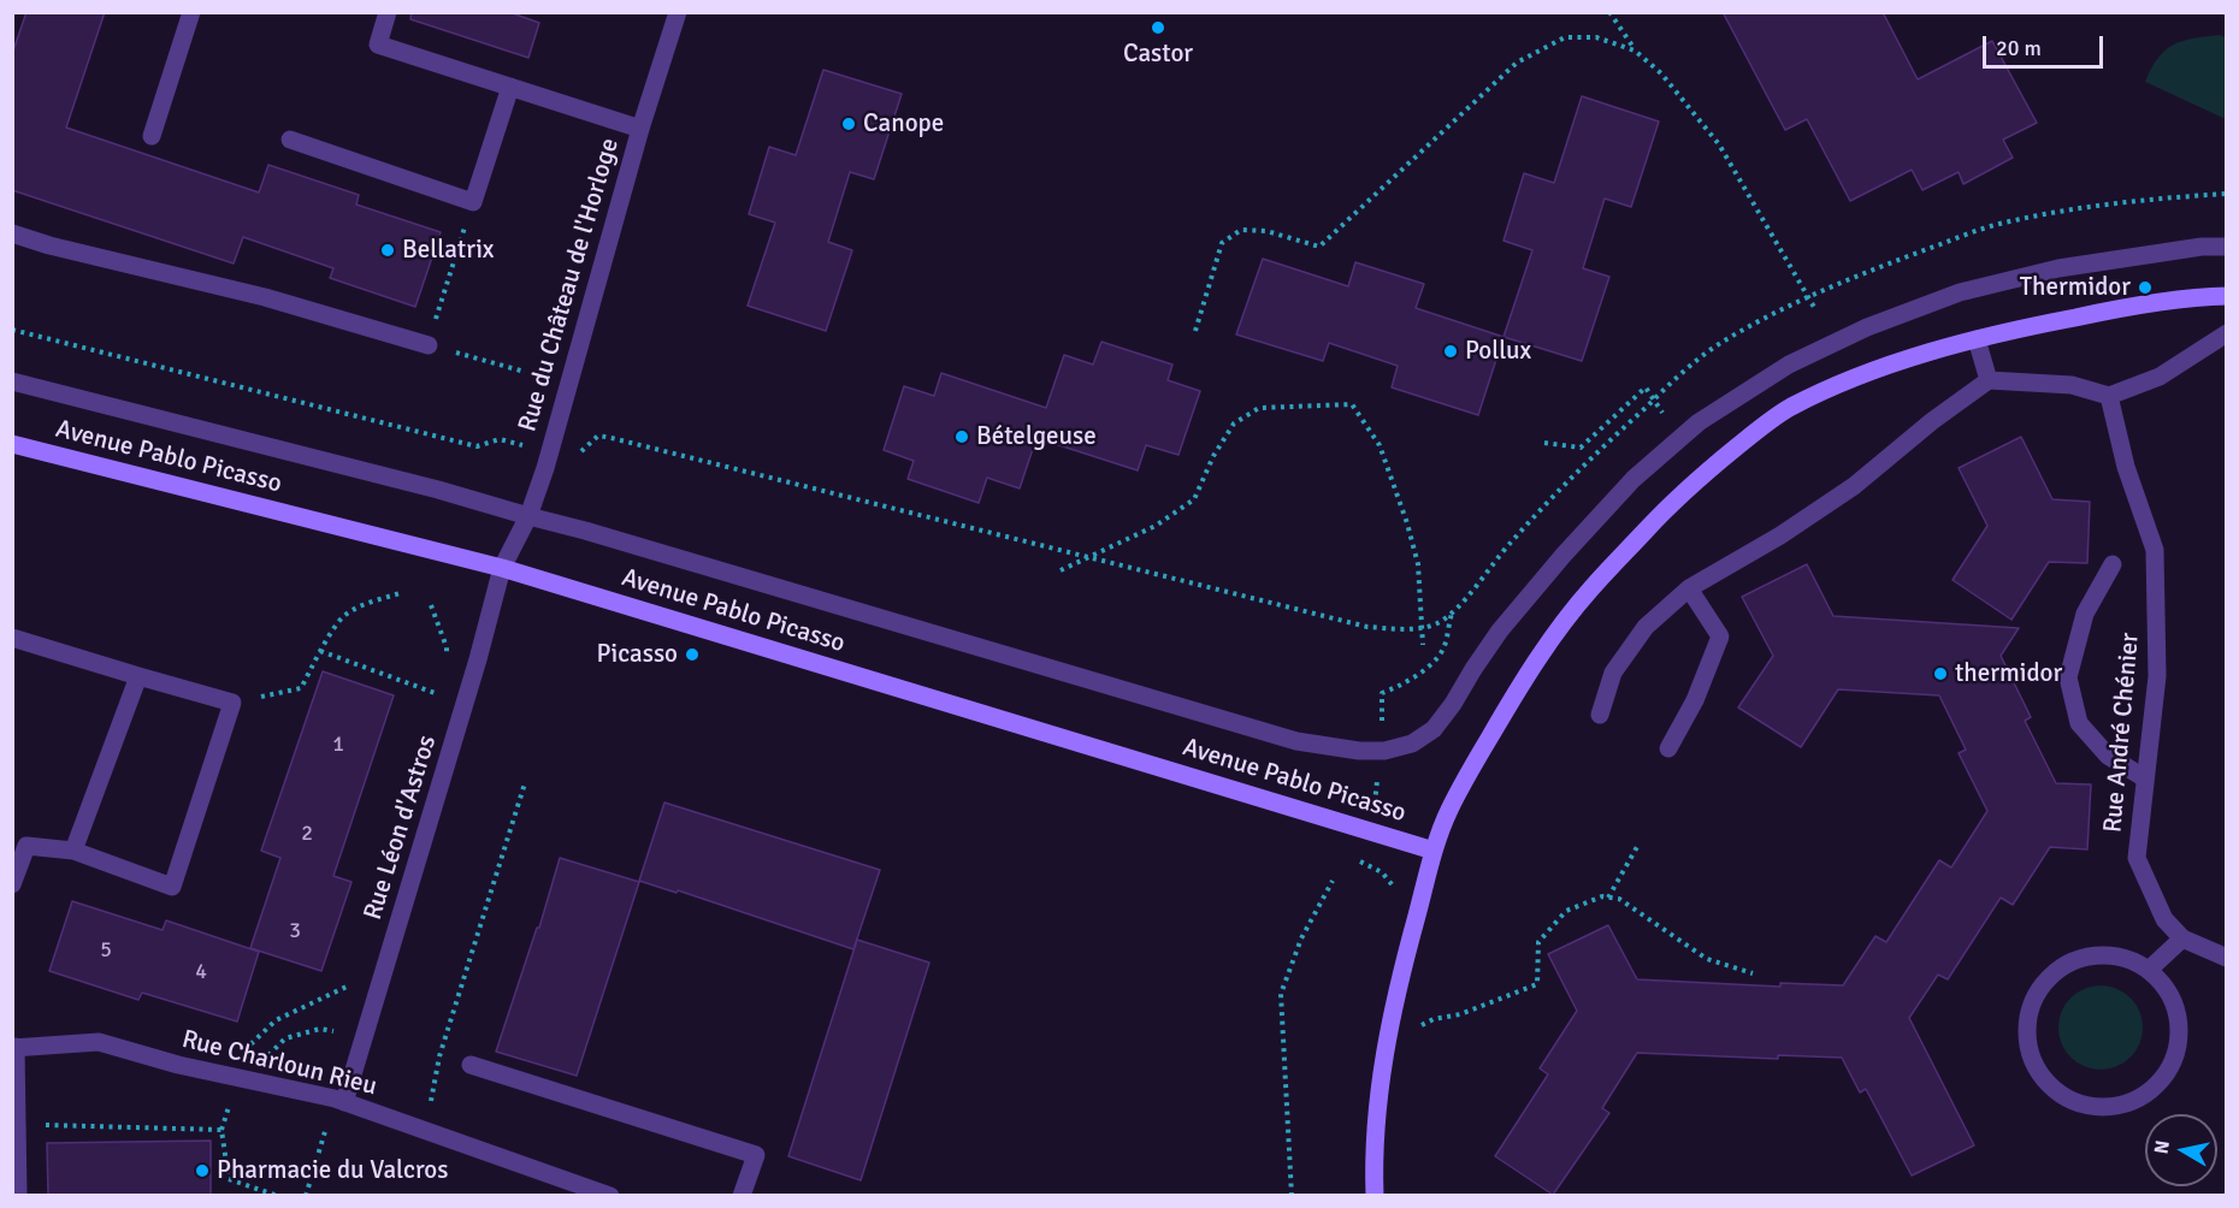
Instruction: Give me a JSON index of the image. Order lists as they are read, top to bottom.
{
  "streets": {
    "main road": ["Avenue Pablo Picasso"],
    "street": [
      "Rue du Château de l'Horloge",
      "Rue André Chénier",
      "Rue Léon d'Astros",
      "Rue Charloun Rieu"
    ]
  },
  "crossings": [
    ["Rue du Château de l'Horloge", "Avenue Pablo Picasso"],
    ["Rue du Château de l'Horloge", "Rue Léon d'Astros"],
    ["Avenue Pablo Picasso", "Rue Léon d'Astros"],
    ["Rue Léon d'Astros", "Rue Charloun Rieu"]
  ],
  "places": [
    "Castor",
    "Canope",
    "Bellatrix",
    "Thermidor",
    "Pollux",
    "Bételgeuse",
    "Picasso",
    "thermidor",
    "Pharmacie du Valcros"
  ],
  "house_numbers": [
    "1",
    "2",
    "3",
    "5",
    "4"
  ],
  "scale_bar": "20 m",
  "north": "left"
}
